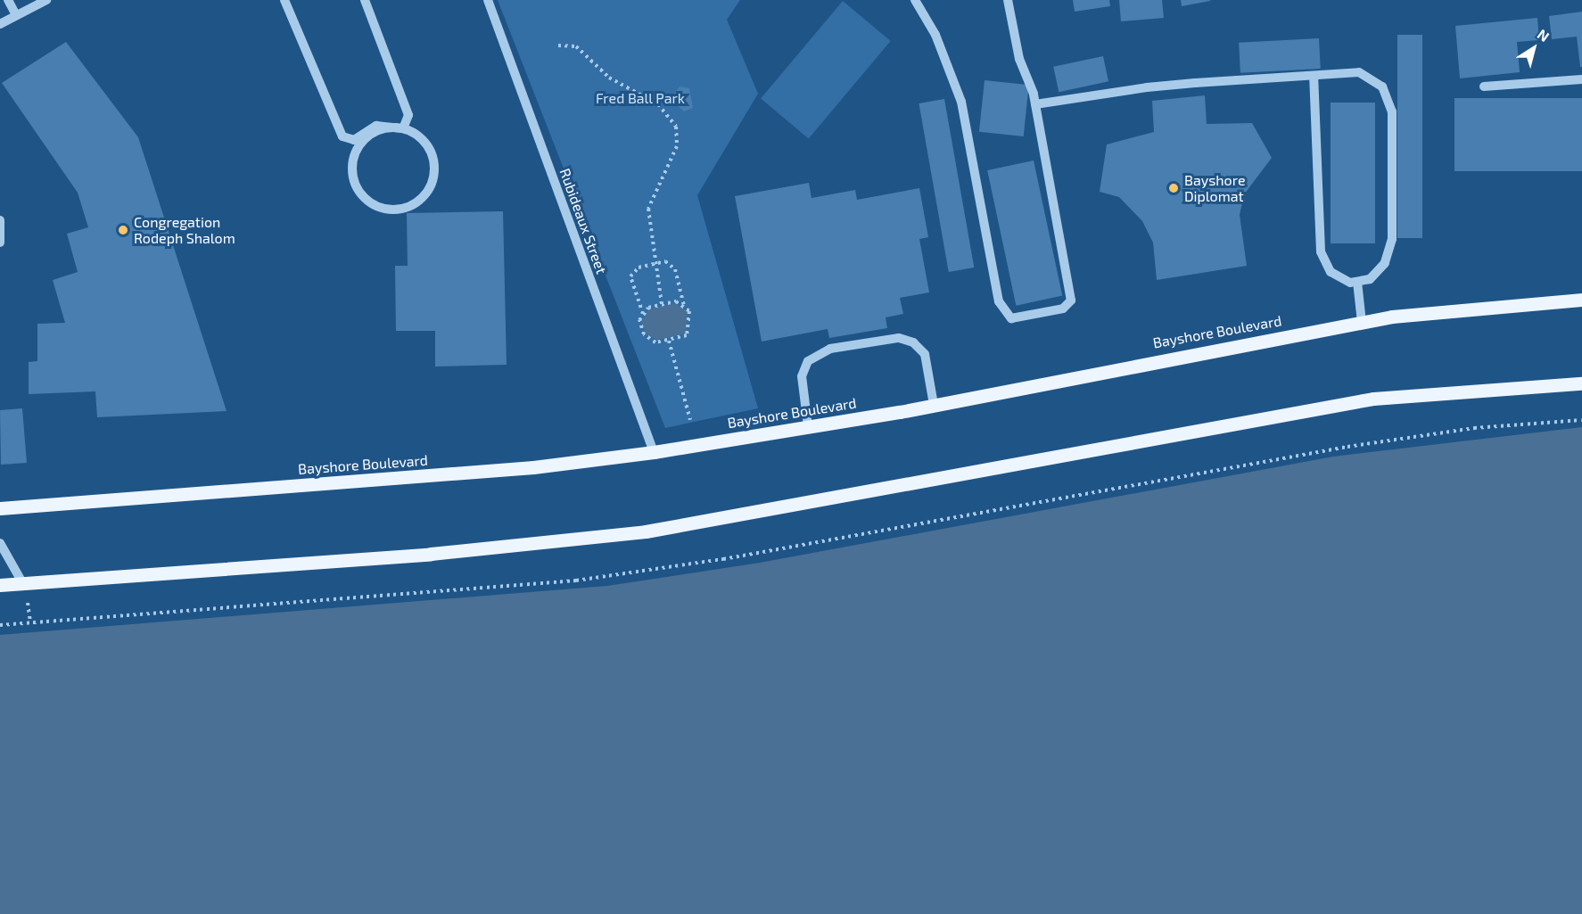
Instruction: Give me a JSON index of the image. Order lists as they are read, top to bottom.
{
  "streets": {
    "main road": ["Bayshore Boulevard"],
    "street": ["Rubideaux Street"]
  },
  "crossings": [
    ["Rubideaux Street", "Bayshore Boulevard"]
  ],
  "parks": ["Fred Ball Park"],
  "places": ["Bayshore Diplomat", "Congregation Rodeph Shalom"],
  "north": "top right"
}
